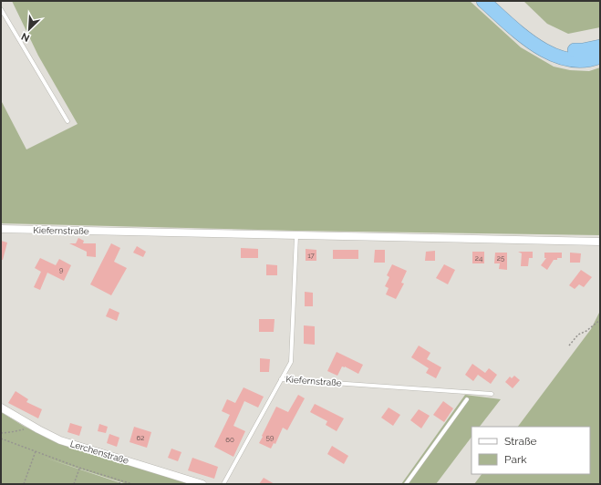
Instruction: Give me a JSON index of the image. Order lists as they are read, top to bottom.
{
  "streets": {
    "street": ["Kiefernstraße", "Lerchenstraße"]
  },
  "house_numbers": [
    "17",
    "24",
    "25",
    "9",
    "62",
    "59",
    "60"
  ],
  "legend": ["Straße", "Park"],
  "north": "bottom left"
}
